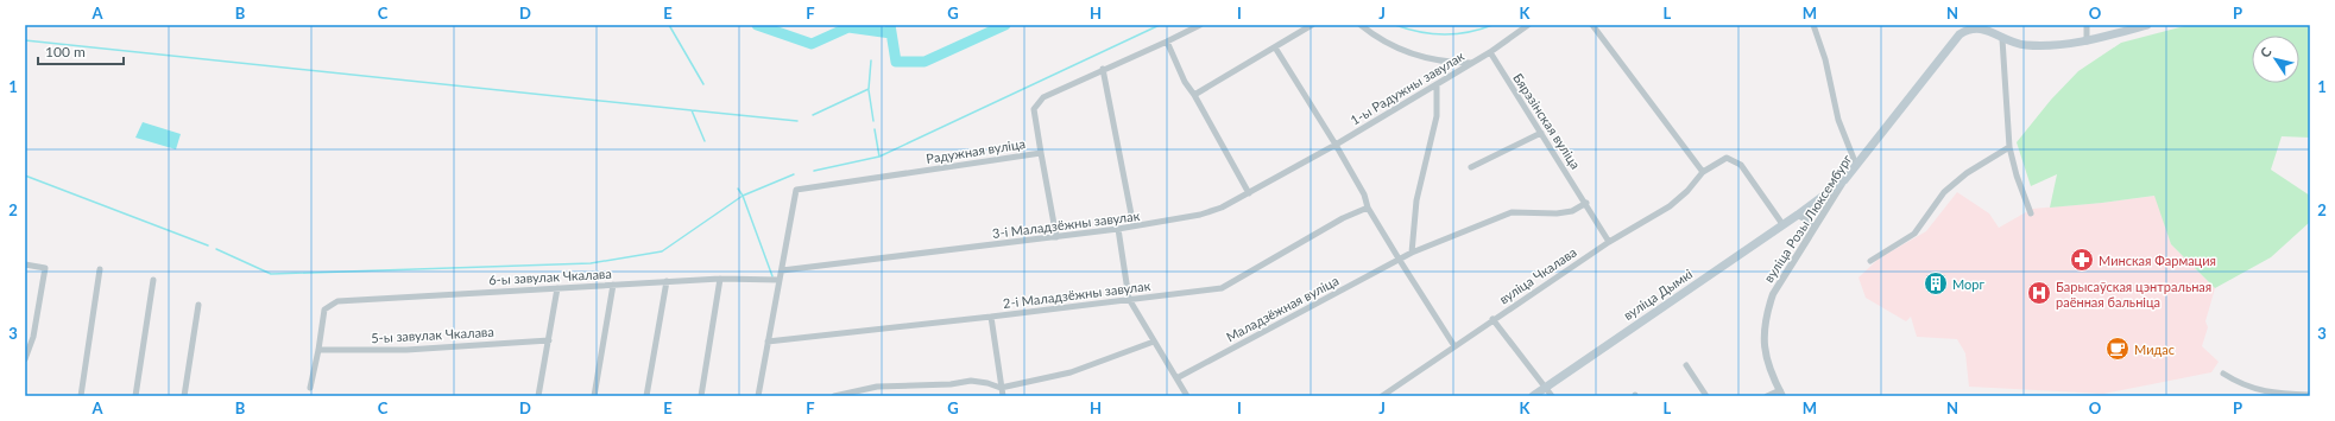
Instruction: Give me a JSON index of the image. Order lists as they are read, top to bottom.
{
  "streets": {
    "main road": ["вуліца Розы Люксембург", "вуліца Дымкі"],
    "street": [
      "1-ы Радужны завулак",
      "Бярэзінская вуліца",
      "Радужная вуліца",
      "3-і Маладзёжны завулак",
      "вуліца Чкалава",
      "6-ы завулак Чкалава",
      "2-і Маладзёжны завулак",
      "Маладзёжная вуліца",
      "5-ы завулак Чкалава"
    ]
  },
  "crossings": [
    ["1-ы Радужны завулак", "Бярэзінская вуліца"],
    ["1-ы Радужны завулак", "3-і Маладзёжны завулак"],
    ["Бярэзінская вуліца", "вуліца Чкалава"],
    ["Бярэзінская вуліца", "Маладзёжная вуліца"],
    ["Радужная вуліца", "3-і Маладзёжны завулак"],
    ["вуліца Розы Люксембург", "вуліца Дымкі"],
    ["вуліца Чкалава", "вуліца Дымкі"],
    ["6-ы завулак Чкалава", "5-ы завулак Чкалава"]
  ],
  "places": {
    "pharmacy": ["Минская Фармация"],
    "building": ["Морг"],
    "hospital": ["Барысаўская цэнтральная раённая бальніца"],
    "cafe": ["Мидас"]
  },
  "scale_bar": "100 m",
  "north": "top left",
  "grid": {
    "columns": [
      "A",
      "B",
      "C",
      "D",
      "E",
      "F",
      "G",
      "H",
      "I",
      "J",
      "K",
      "L",
      "M",
      "N",
      "O",
      "P"
    ],
    "rows": ["1", "2", "3"]
  }
}
